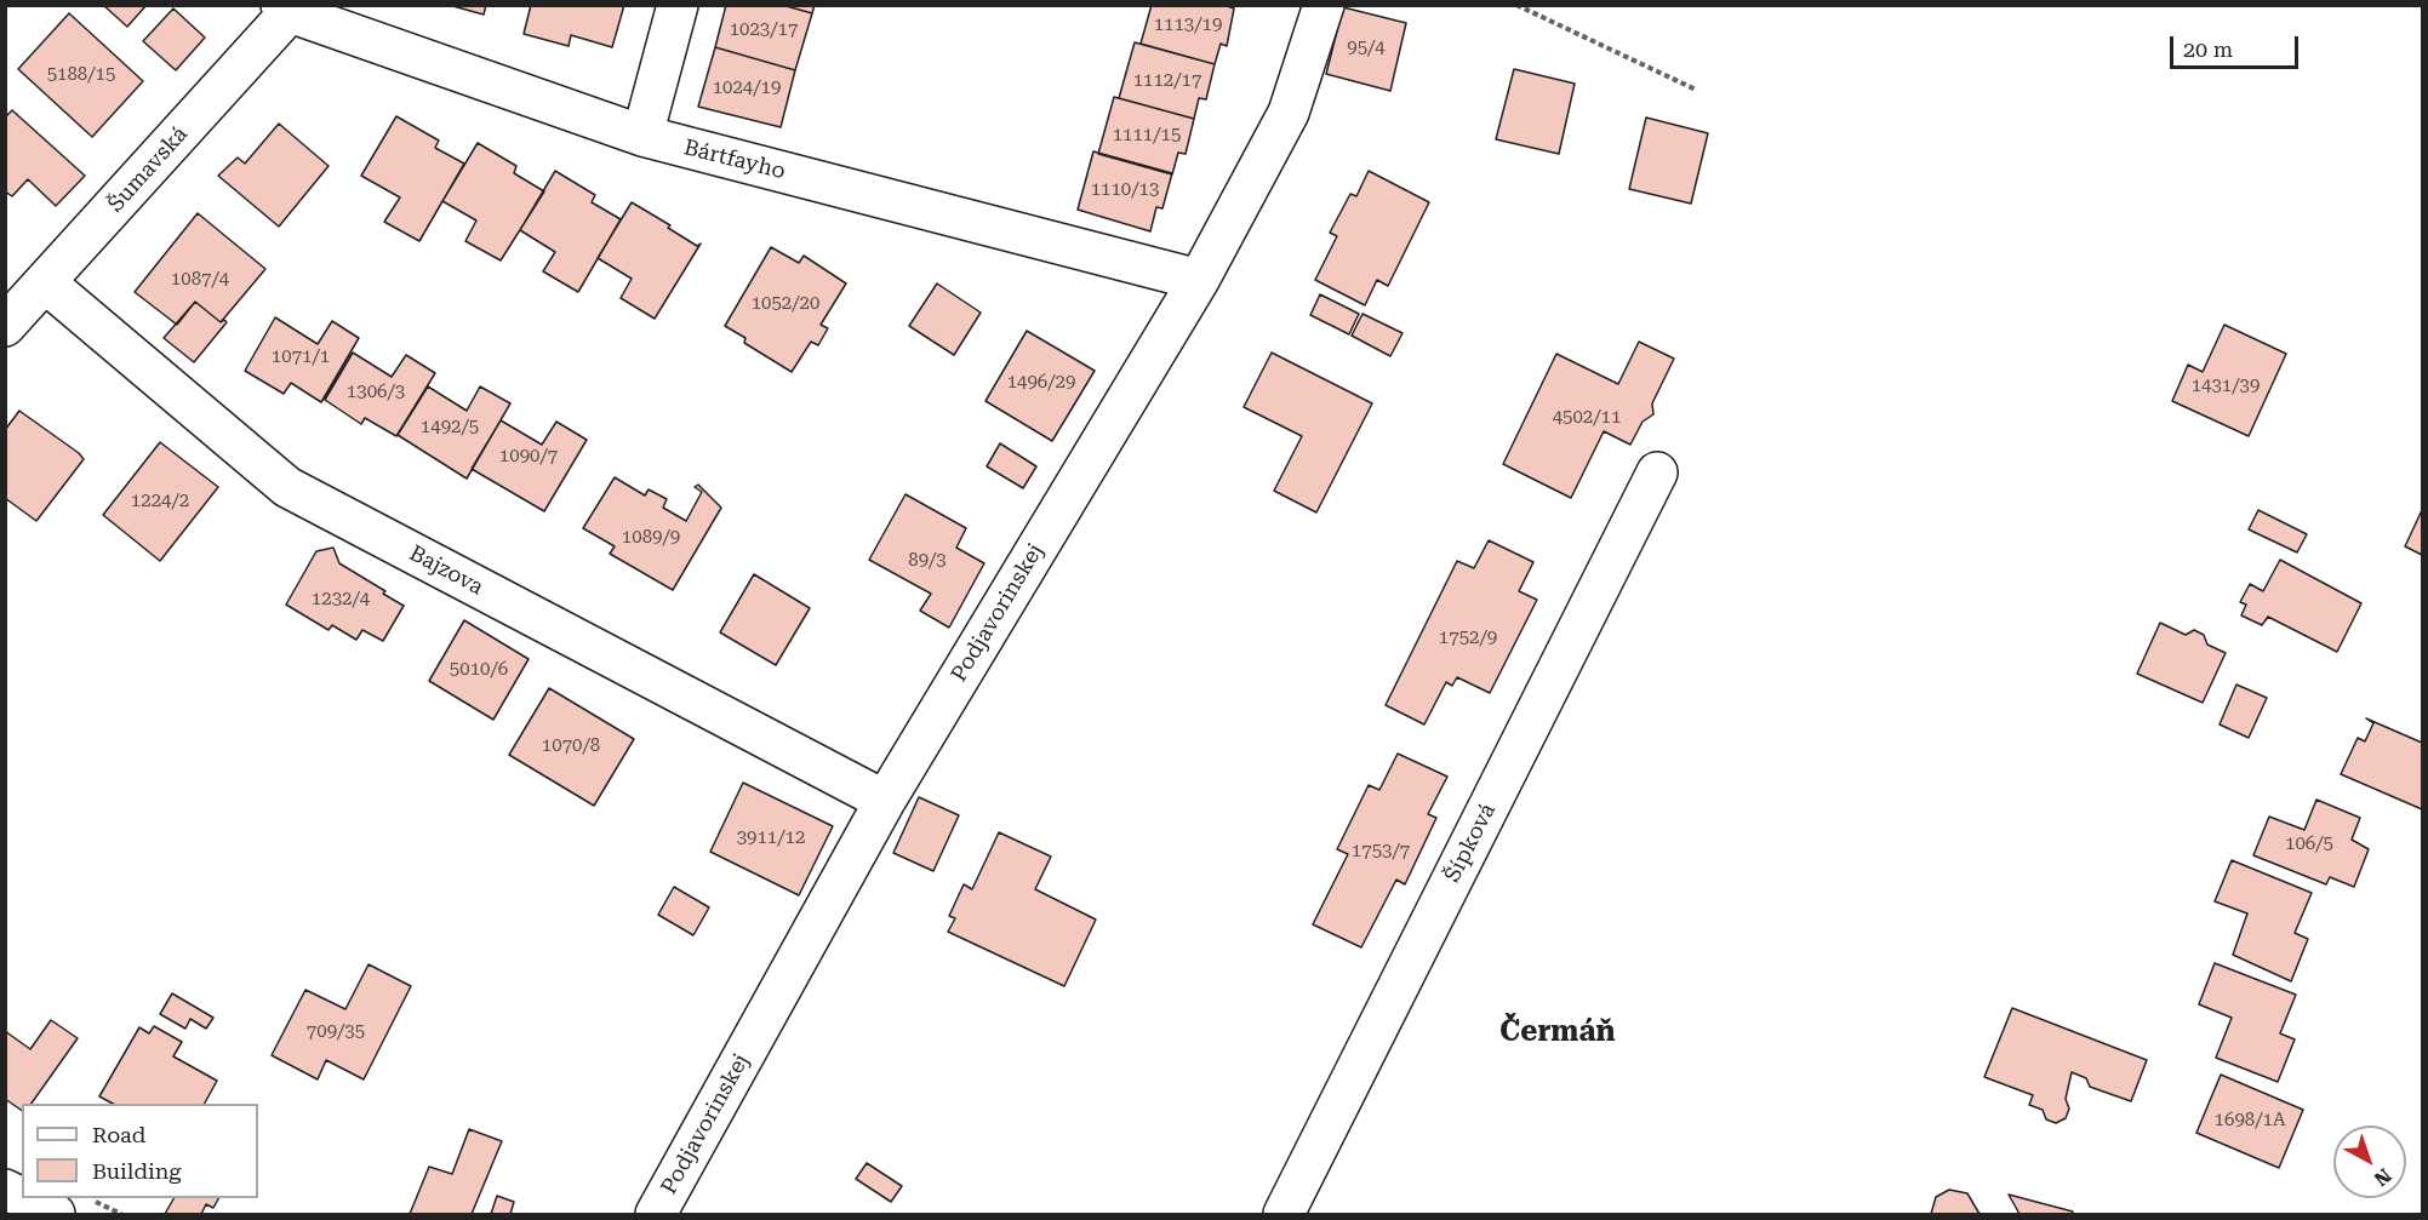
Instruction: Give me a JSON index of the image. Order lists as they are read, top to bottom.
{
  "streets": {
    "street": [
      "Bártfayho",
      "Šumavská",
      "Bajzova",
      "Podjavorinskej",
      "Šípková"
    ]
  },
  "crossings": [
    ["Bártfayho", "Šumavská"],
    ["Bártfayho", "Podjavorinskej"],
    ["Šumavská", "Bajzova"],
    ["Bajzova", "Podjavorinskej"]
  ],
  "districts": ["Čermáň"],
  "house_numbers": [
    "1113/19",
    "1023/17",
    "95/4",
    "5188/15",
    "1112/17",
    "1024/19",
    "1111/15",
    "1110/13",
    "1087/4",
    "1052/20",
    "1071/1",
    "1496/29",
    "1431/39",
    "1306/3",
    "4502/11",
    "1492/5",
    "1090/7",
    "1224/2",
    "1089/9",
    "89/3",
    "1232/4",
    "1752/9",
    "5010/6",
    "1070/8",
    "3911/12",
    "106/5",
    "1753/7",
    "709/35",
    "1698/1A"
  ],
  "legend": ["Road", "Building"],
  "scale_bar": "20 m",
  "north": "bottom right"
}
